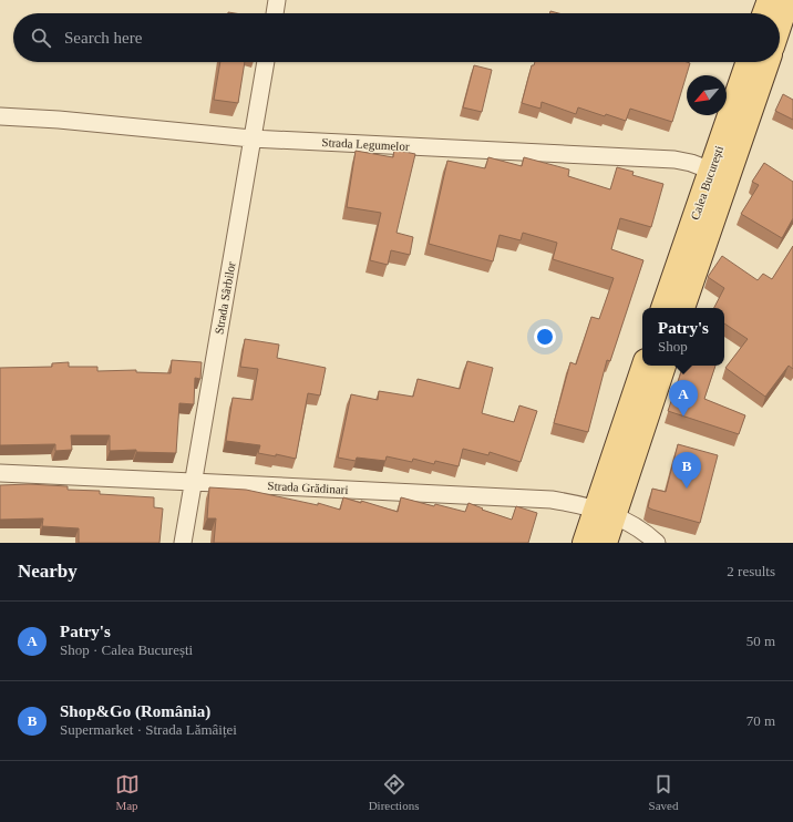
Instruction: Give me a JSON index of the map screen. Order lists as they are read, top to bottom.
{
  "streets": {
    "main road": ["Calea București"],
    "street": ["Strada Legumelor", "Strada Sârbilor", "Strada Grădinari"]
  },
  "crossings": [
    ["Strada Legumelor", "Calea București"],
    ["Strada Legumelor", "Strada Sârbilor"],
    ["Strada Sârbilor", "Strada Grădinari"]
  ],
  "north": "bottom left",
  "page": {
    "search": "Search here",
    "popup": ["Patry's", "Shop"],
    "pins": ["A", "B"],
    "heading": ["Nearby", "2 results"],
    "list": [
      {
        "mark": "A",
        "name": "Patry's",
        "note": "Shop · Calea București",
        "value": "50 m"
      },
      {
        "mark": "B",
        "name": "Shop&Go (România)",
        "note": "Supermarket · Strada Lămâiței",
        "value": "70 m"
      }
    ],
    "nav": ["Map", "Directions", "Saved"]
  }
}
